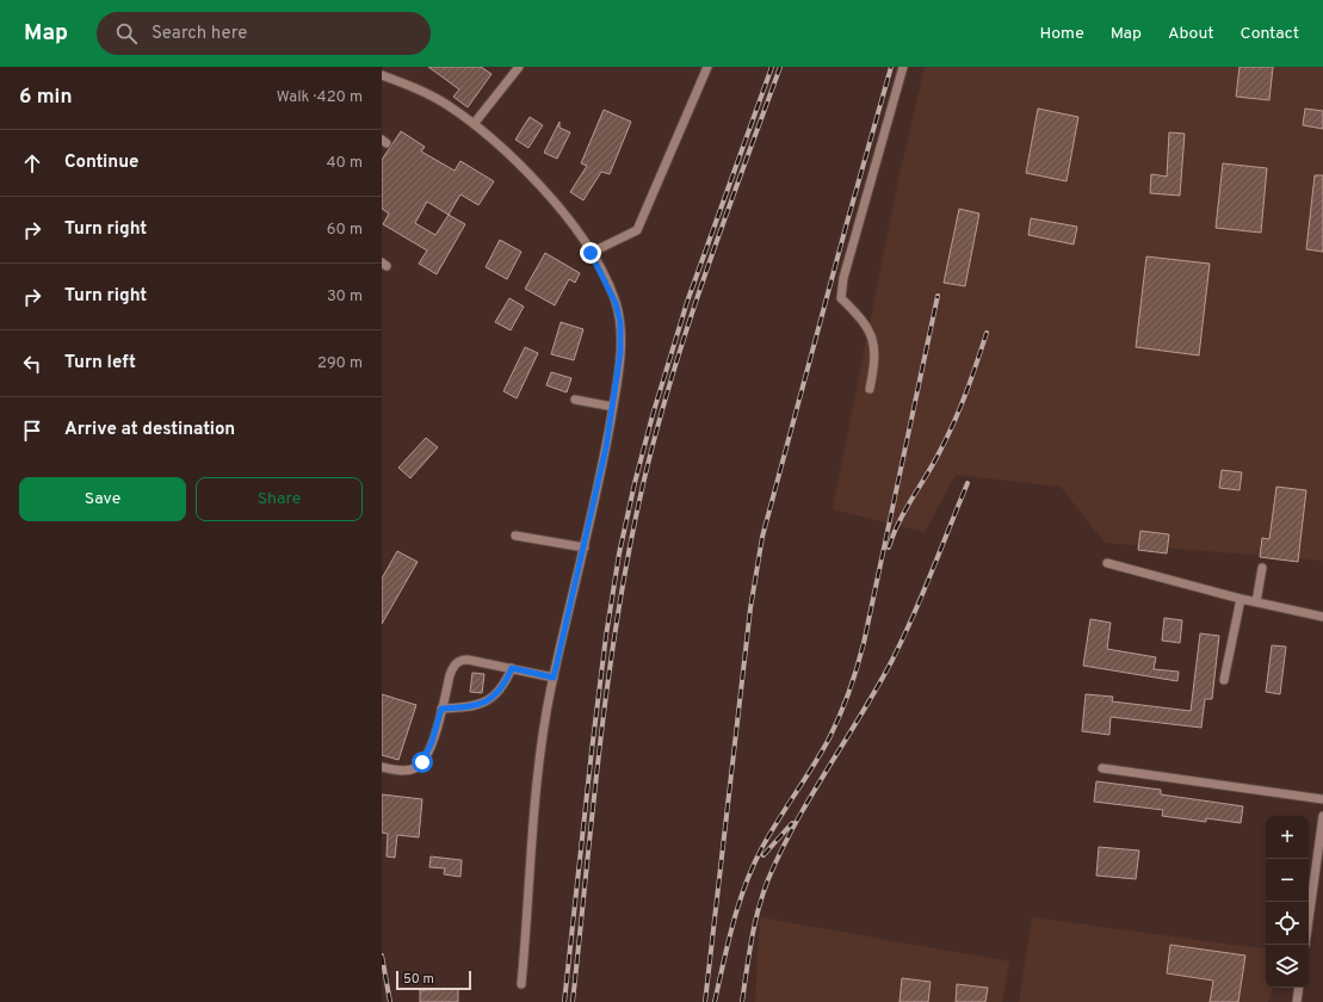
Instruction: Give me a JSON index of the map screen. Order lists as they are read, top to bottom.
{
  "scale_bar": "50 m",
  "page": {
    "header": "Map",
    "search": "Search here",
    "nav": [
      "Home",
      "Map",
      "About",
      "Contact"
    ],
    "heading": ["6 min", "Walk · 420 m"],
    "list": [
      ["Continue", "40 m"],
      ["Turn right", "60 m"],
      ["Turn right", "30 m"],
      ["Turn left", "290 m"],
      "Arrive at destination"
    ],
    "buttons": ["Save", "Share"],
    "map_buttons": ["+", "−"],
    "scale": "50 m"
  }
}
